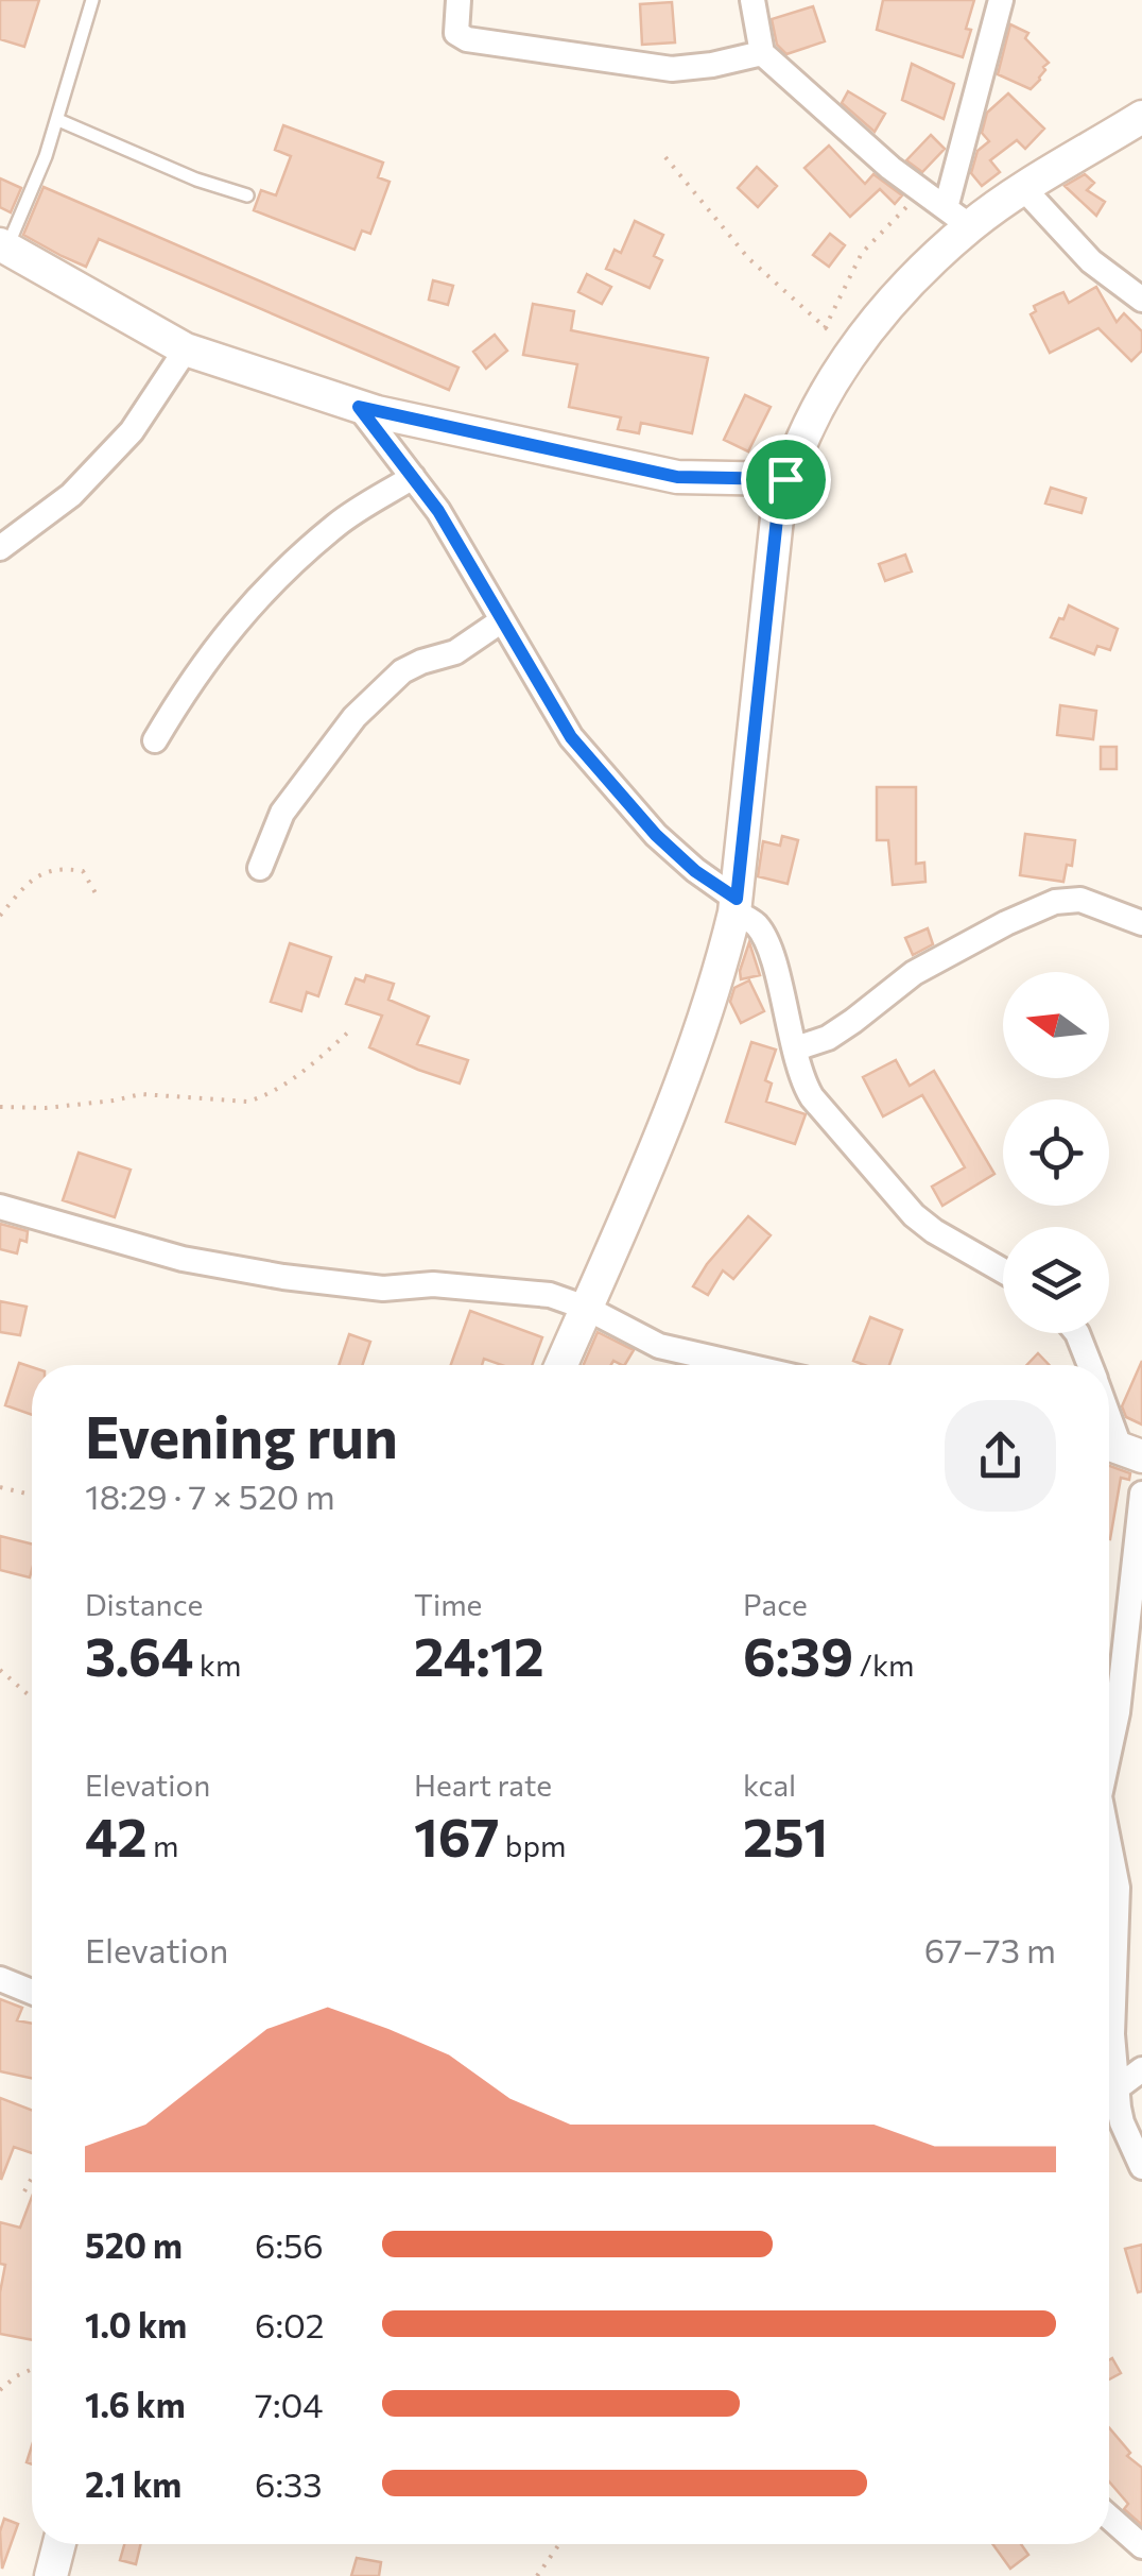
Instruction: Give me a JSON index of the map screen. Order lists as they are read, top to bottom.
{
  "north": "left",
  "page": {
    "heading": ["Evening run", "18:29 · 7 × 520 m"],
    "stats": [
      ["Distance", "3.64 km"],
      ["Time", "24:12"],
      ["Pace", "6:39 /km"],
      ["Elevation", "42 m"],
      ["Heart rate", "167 bpm"],
      ["kcal", "251"]
    ],
    "chart": ["Elevation", "67–73 m"],
    "list": [
      {
        "name": "520 m",
        "note": "6:56"
      },
      {
        "name": "1.0 km",
        "note": "6:02"
      },
      {
        "name": "1.6 km",
        "note": "7:04"
      },
      {
        "name": "2.1 km",
        "note": "6:33"
      }
    ]
  }
}
